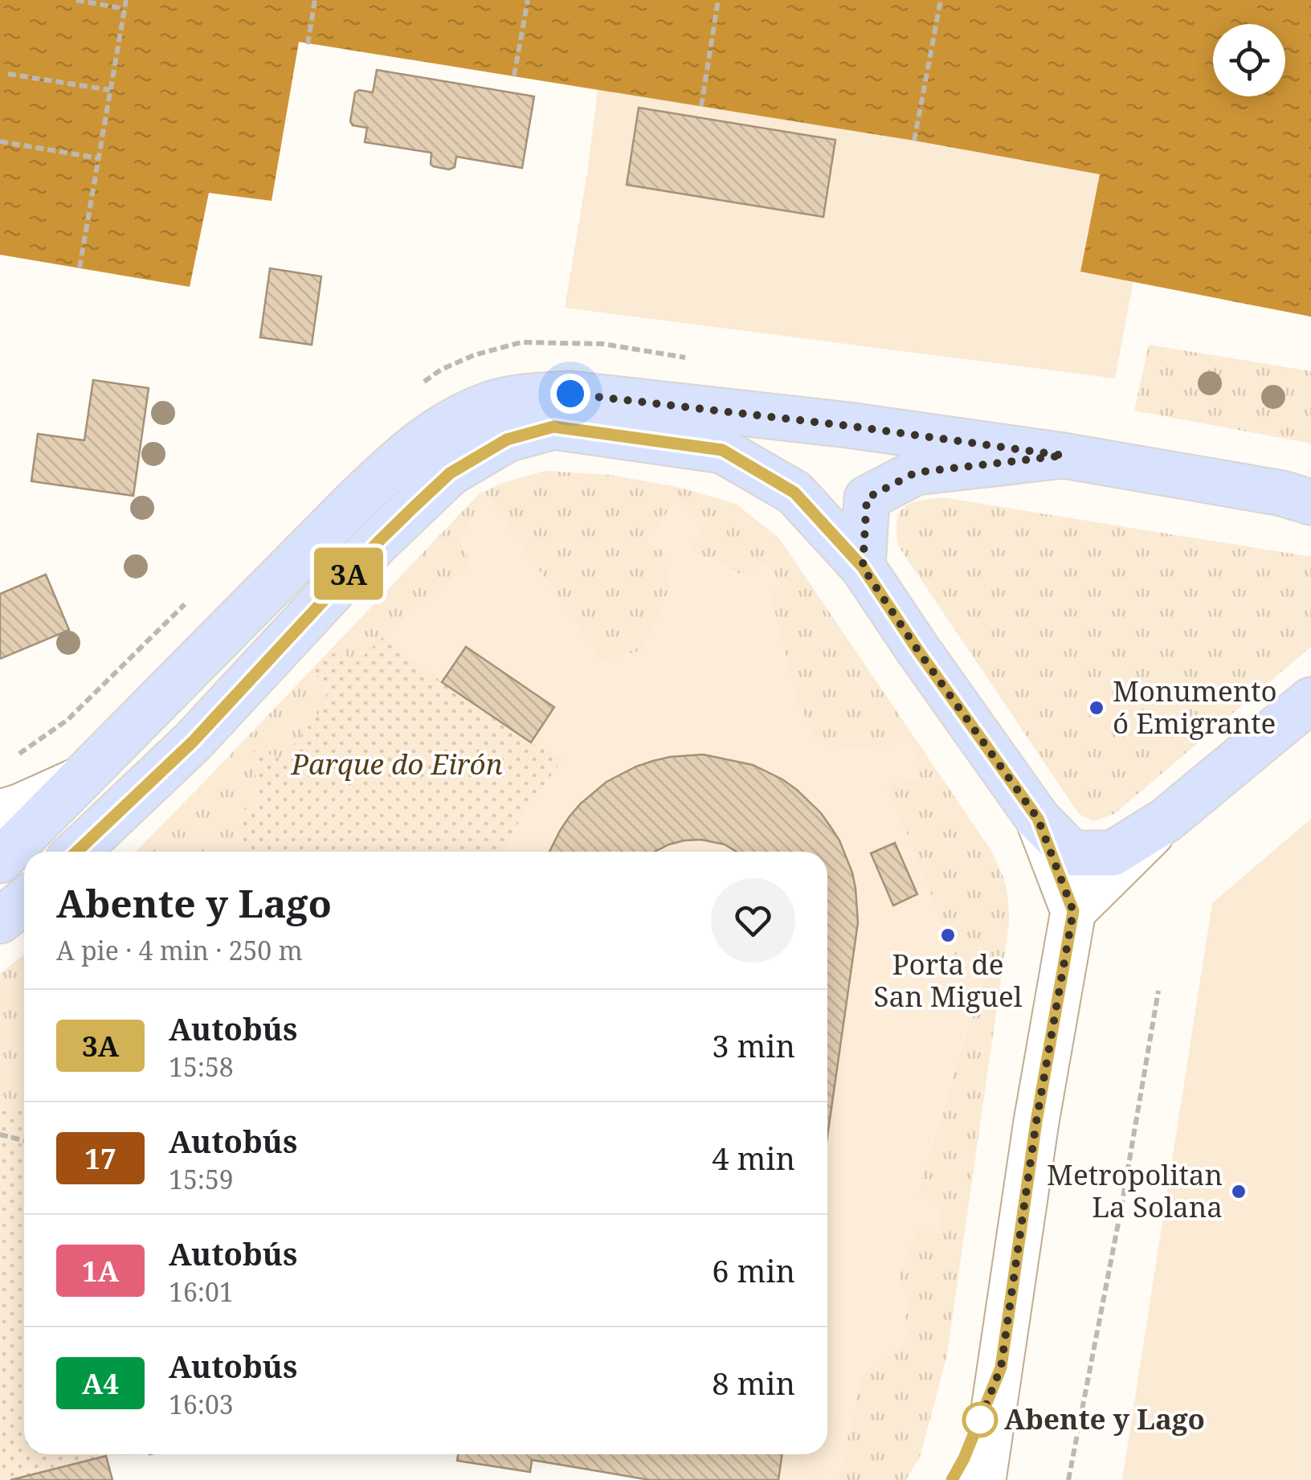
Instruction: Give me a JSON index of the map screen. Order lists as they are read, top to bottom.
{
  "parks": ["Parque do Eirón"],
  "places": [
    "Monumento ó Emigrante",
    "Porta de San Miguel",
    "Metropolitan La Solana",
    "Abente y Lago"
  ],
  "lines": ["bus line 3A"],
  "page": {
    "on_map": "3A",
    "heading": ["Abente y Lago", "A pie · 4 min · 250 m"],
    "list": [
      {
        "mark": "3A",
        "name": "Autobús",
        "note": "15:58",
        "value": "3 min"
      },
      {
        "mark": "17",
        "name": "Autobús",
        "note": "15:59",
        "value": "4 min"
      },
      {
        "mark": "1A",
        "name": "Autobús",
        "note": "16:01",
        "value": "6 min"
      },
      {
        "mark": "A4",
        "name": "Autobús",
        "note": "16:03",
        "value": "8 min"
      }
    ]
  }
}
